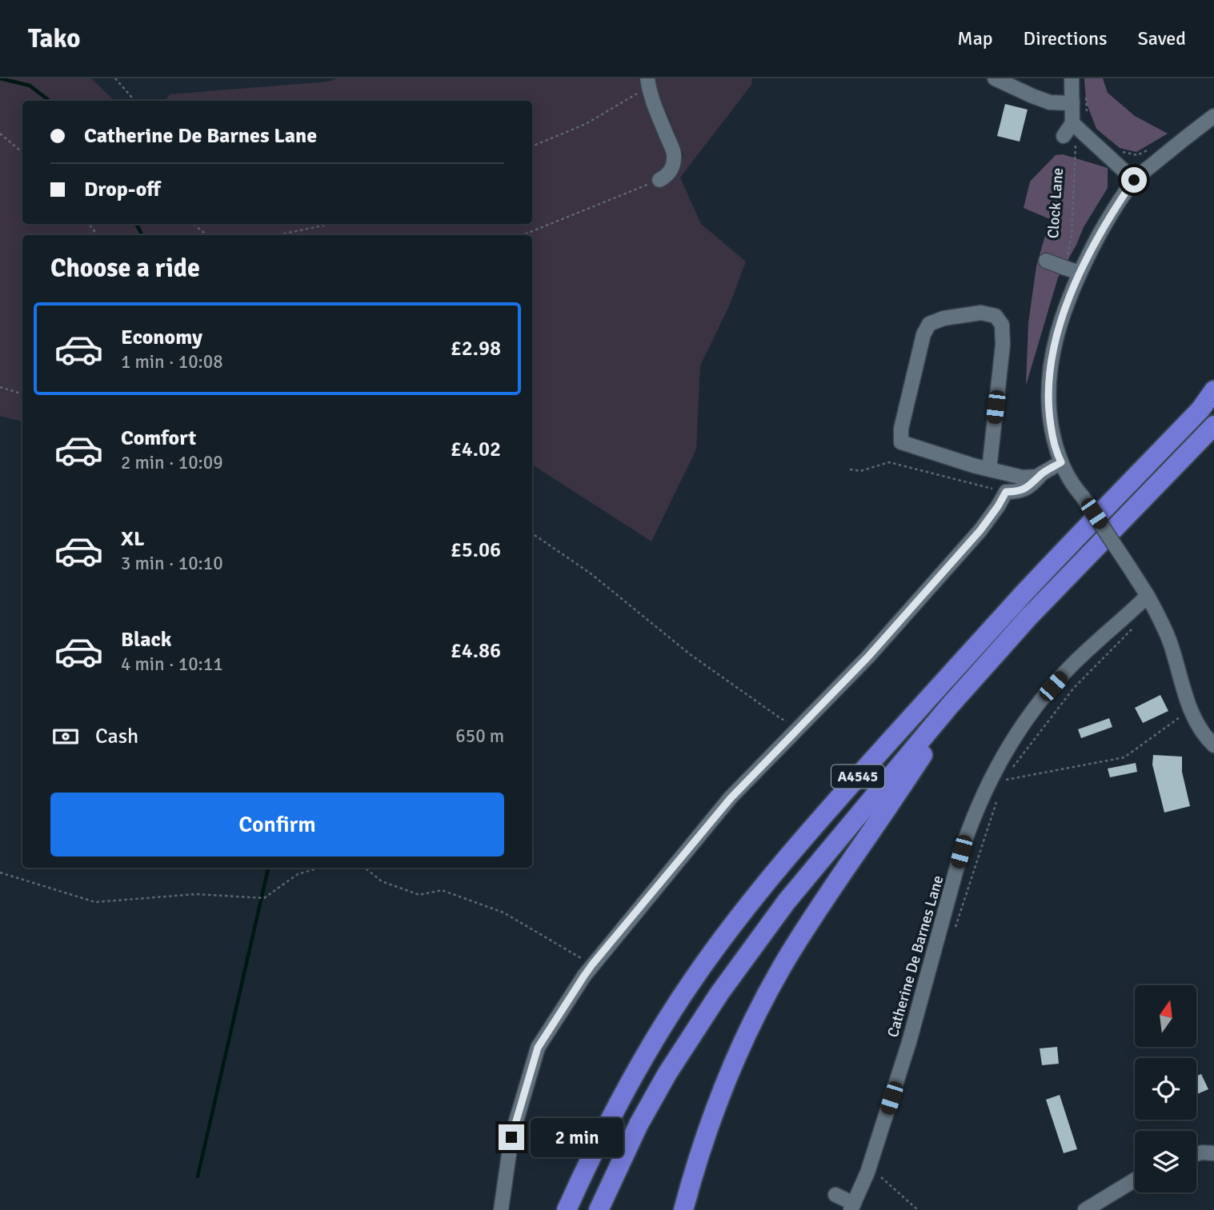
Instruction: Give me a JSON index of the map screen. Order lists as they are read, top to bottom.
{
  "streets": {
    "highway": ["A4545"],
    "street": ["Catherine De Barnes Lane"],
    "path": ["Clock Lane"]
  },
  "north": "top",
  "page": {
    "header": "Tako",
    "nav": ["Map", "Directions", "Saved"],
    "banner": ["Catherine De Barnes Lane", "Drop-off"],
    "heading": "Choose a ride",
    "list": [
      {
        "name": "Economy",
        "note": "1 min · 10:08",
        "value": "£2.98"
      },
      {
        "name": "Comfort",
        "note": "2 min · 10:09",
        "value": "£4.02"
      },
      {
        "name": "XL",
        "note": "3 min · 10:10",
        "value": "£5.06"
      },
      {
        "name": "Black",
        "note": "4 min · 10:11",
        "value": "£4.86"
      }
    ],
    "pay": ["Cash", "650 m"],
    "buttons": "Confirm",
    "bubble": "2 min"
  }
}
